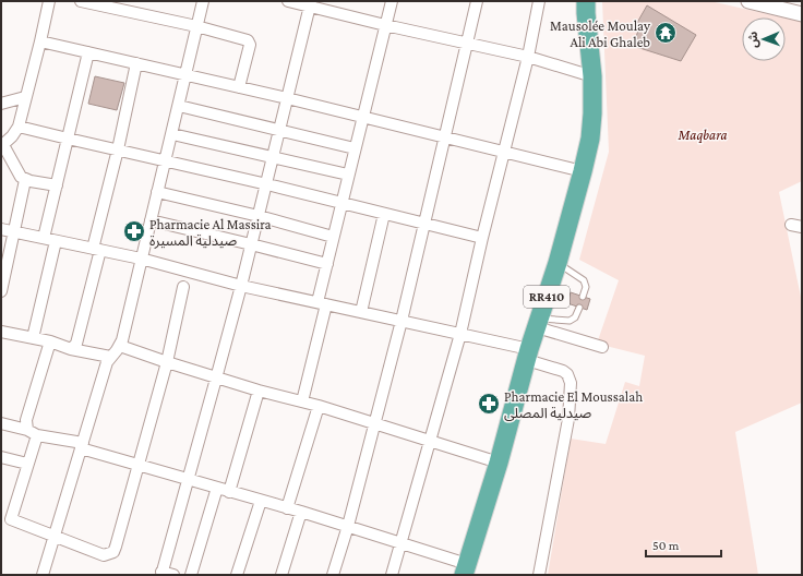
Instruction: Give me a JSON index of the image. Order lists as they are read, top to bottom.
{
  "streets": {
    "highway": ["RR410"]
  },
  "parks": ["Maqbara"],
  "places": {
    "temple": ["Mausolée Moulay Ali Abi Ghaleb"],
    "pharmacy": ["Pharmacie Al Massira صيدلية المسيرة", "Pharmacie El Moussalah صيدلية المصلى"]
  },
  "scale_bar": "50 m",
  "north": "left"
}
